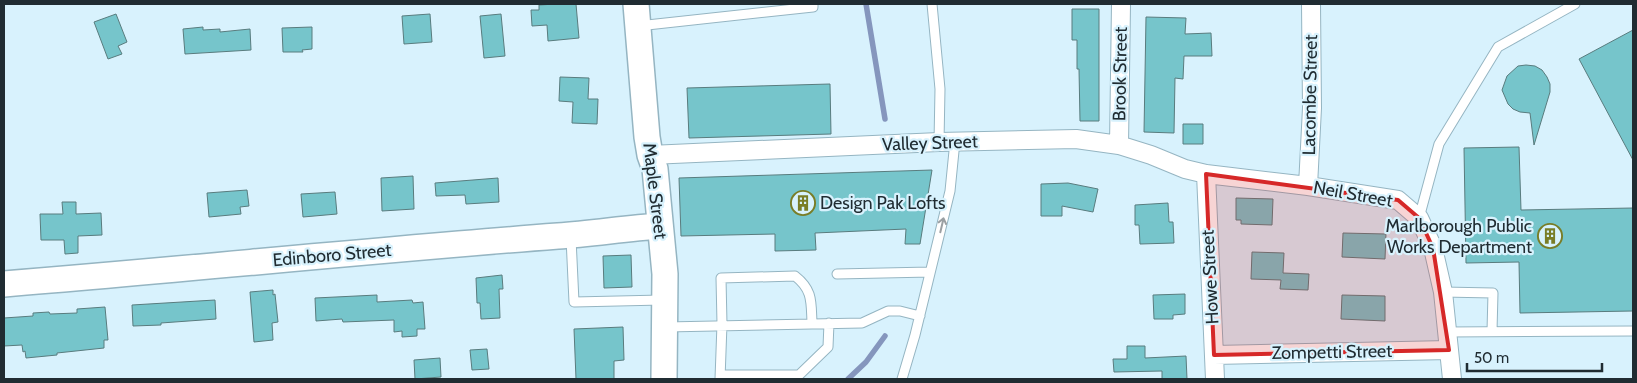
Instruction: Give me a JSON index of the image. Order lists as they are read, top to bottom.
{
  "streets": {
    "street": [
      "Brook Street",
      "Lacombe Street",
      "Valley Street",
      "Maple Street",
      "Neil Street",
      "Edinboro Street",
      "Howe Street",
      "Zompetti Street"
    ]
  },
  "crossings": [
    ["Brook Street", "Valley Street"],
    ["Lacombe Street", "Neil Street"],
    ["Valley Street", "Maple Street"],
    ["Valley Street", "Neil Street"],
    ["Valley Street", "Howe Street"],
    ["Maple Street", "Edinboro Street"],
    ["Neil Street", "Howe Street"],
    ["Neil Street", "Zompetti Street"],
    ["Howe Street", "Zompetti Street"]
  ],
  "places": {
    "building": ["Design Pak Lofts", "Marlborough Public Works Department"]
  },
  "scale_bar": "50 m"
}
